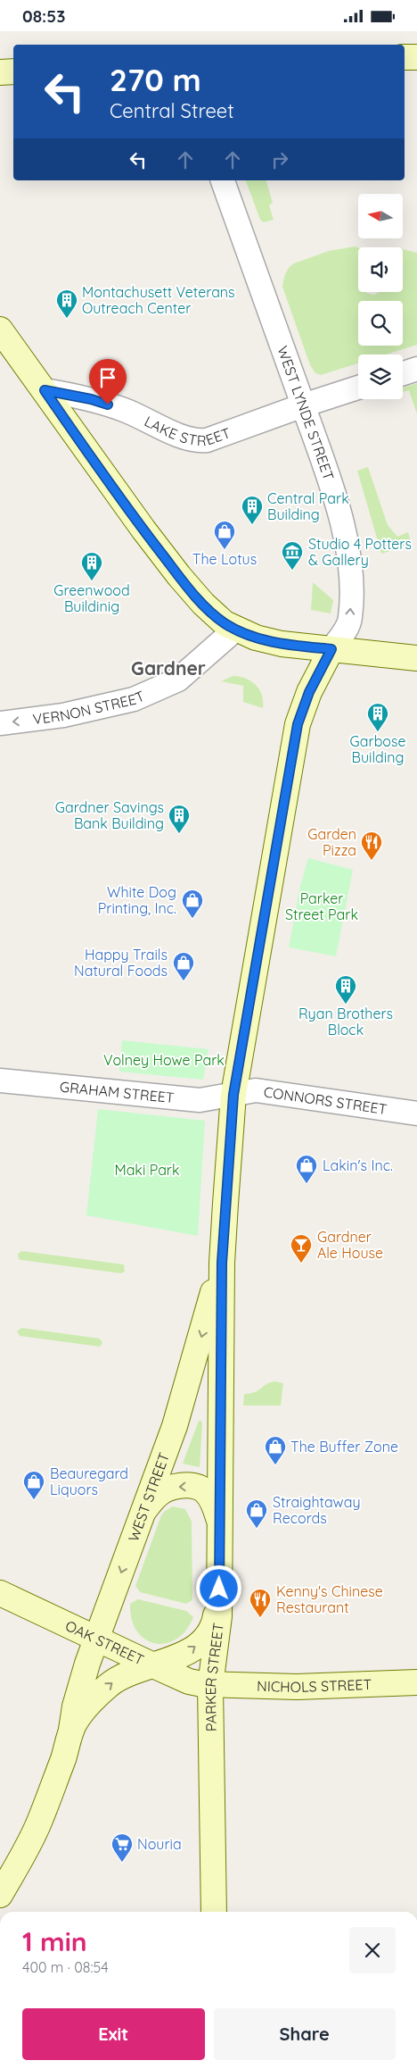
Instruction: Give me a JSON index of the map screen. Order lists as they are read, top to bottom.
{
  "streets": {
    "main road": [
      "WEST STREET",
      "OAK STREET",
      "PARKER STREET",
      "NICHOLS STREET"
    ],
    "street": [
      "WEST LYNDE STREET",
      "LAKE STREET",
      "VERNON STREET",
      "GRAHAM STREET",
      "CONNORS STREET"
    ]
  },
  "crossings": [
    ["WEST LYNDE STREET", "LAKE STREET"],
    ["WEST LYNDE STREET", "PARKER STREET"],
    ["GRAHAM STREET", "CONNORS STREET"],
    ["GRAHAM STREET", "PARKER STREET"],
    ["CONNORS STREET", "PARKER STREET"],
    ["WEST STREET", "OAK STREET"],
    ["WEST STREET", "PARKER STREET"],
    ["OAK STREET", "PARKER STREET"],
    ["OAK STREET", "NICHOLS STREET"],
    ["PARKER STREET", "NICHOLS STREET"]
  ],
  "one_way": ["WEST LYNDE STREET", "VERNON STREET"],
  "districts": ["Gardner"],
  "parks": ["Parker Street Park", "Volney Howe Park", "Maki Park"],
  "places": {
    "building": [
      "Montachusett Veterans Outreach Center",
      "Central Park Building",
      "Greenwood Buildinig",
      "Garbose Building",
      "Gardner Savings Bank Building",
      "Ryan Brothers Block"
    ],
    "shop": [
      "The Lotus",
      "White Dog Printing, Inc.",
      "Happy Trails Natural Foods",
      "Lakin's Inc.",
      "The Buffer Zone",
      "Beauregard Liquors",
      "Straightaway Records"
    ],
    "museum": ["Studio 4 Potters & Gallery"],
    "restaurant": ["Garden Pizza", "Kenny's Chinese Restaurant"],
    "bar": ["Gardner Ale House"],
    "supermarket": ["Nouria"]
  },
  "north": "left",
  "page": {
    "status": "08:53",
    "turn": ["270 m", "Central Street"],
    "heading": ["1 min", "400 m · 08:54"],
    "buttons": ["Exit", "Share"]
  }
}
